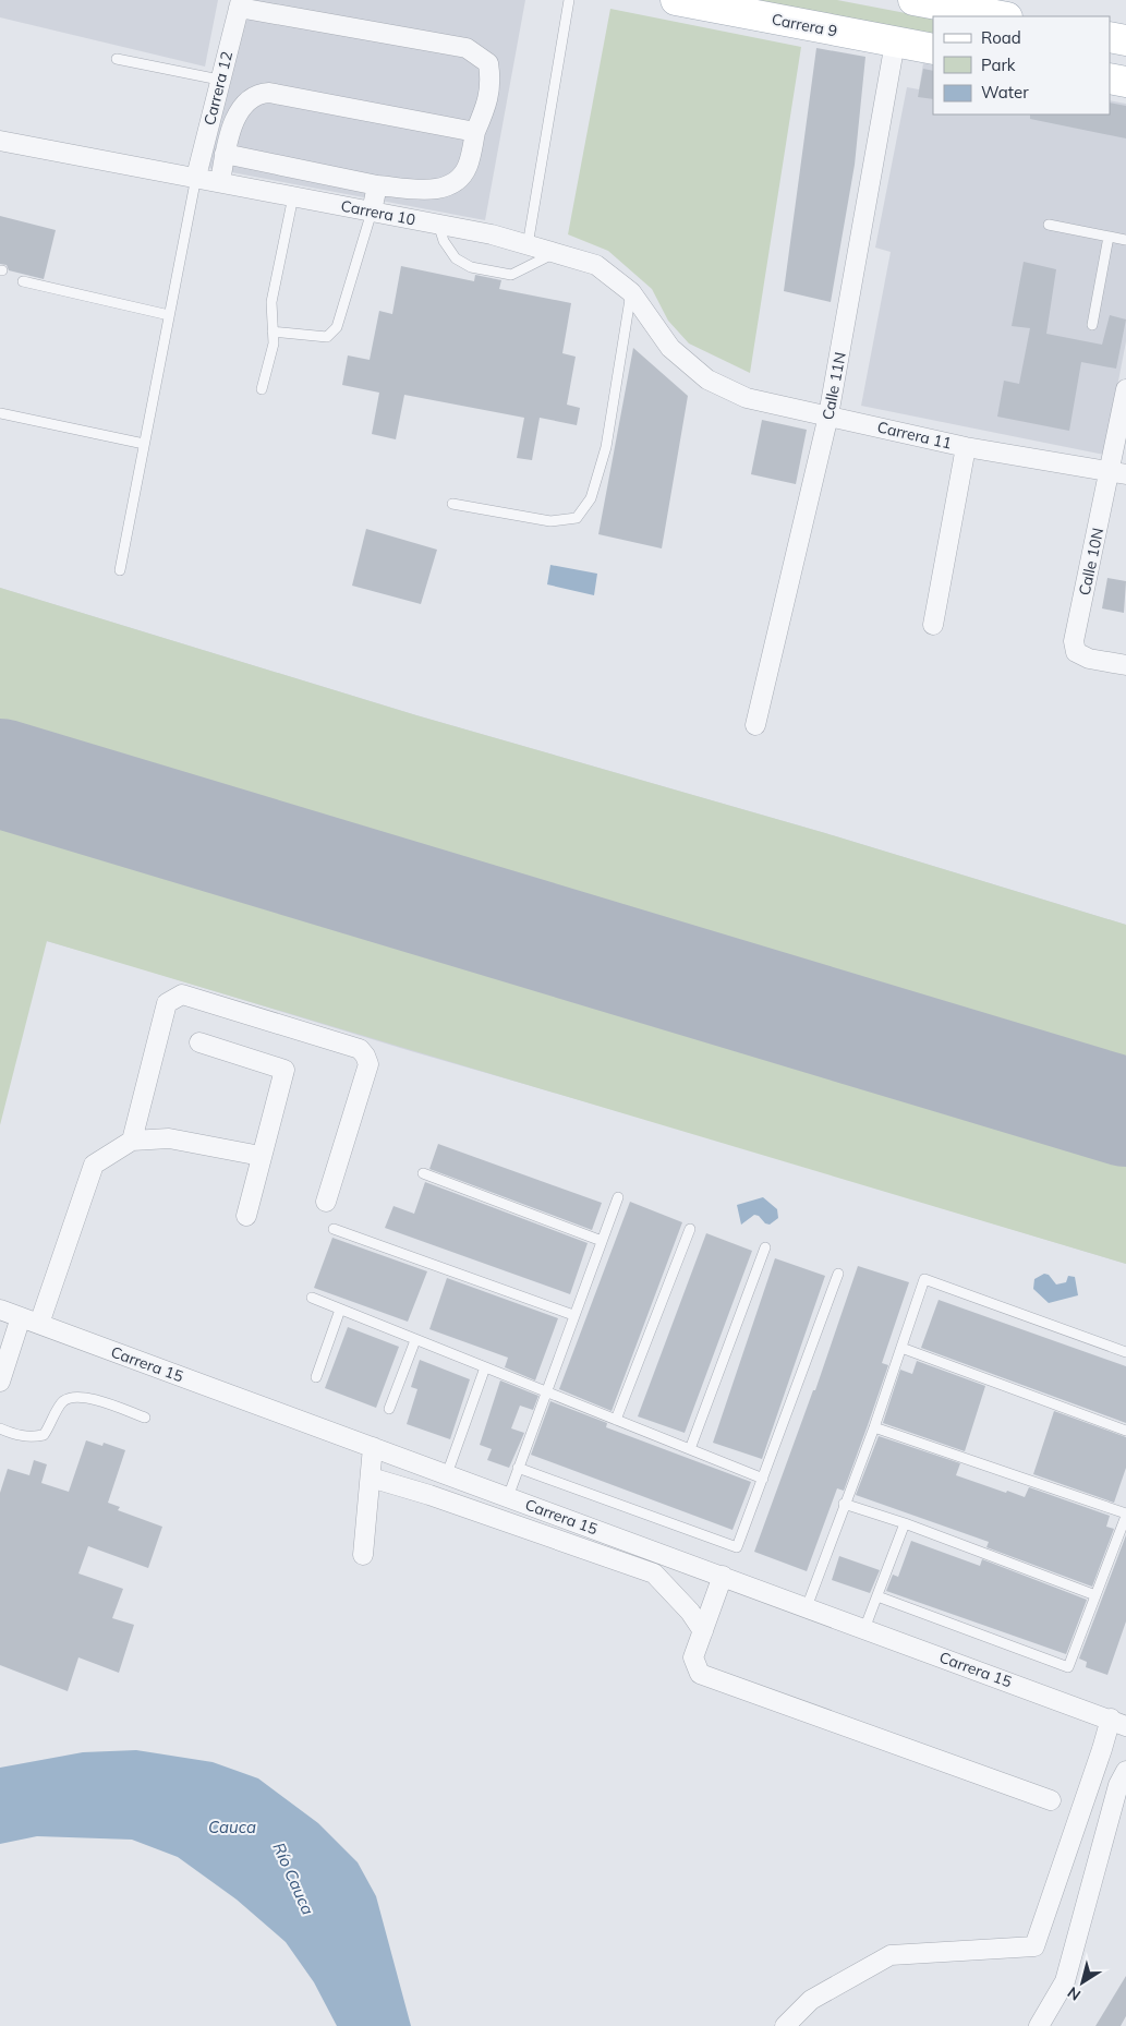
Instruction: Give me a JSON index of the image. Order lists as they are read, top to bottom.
{
  "streets": {
    "main road": ["Carrera 9"],
    "street": [
      "Carrera 12",
      "Carrera 10",
      "Calle 11N",
      "Carrera 11",
      "Calle 10N",
      "Carrera 15"
    ]
  },
  "crossings": [
    ["Carrera 9", "Calle 11N"],
    ["Carrera 12", "Carrera 10"],
    ["Carrera 10", "Carrera 11"],
    ["Calle 11N", "Carrera 11"],
    ["Carrera 11", "Calle 10N"]
  ],
  "water": ["Cauca", "Río Cauca"],
  "legend": ["Road", "Park", "Water"],
  "north": "bottom left"
}
